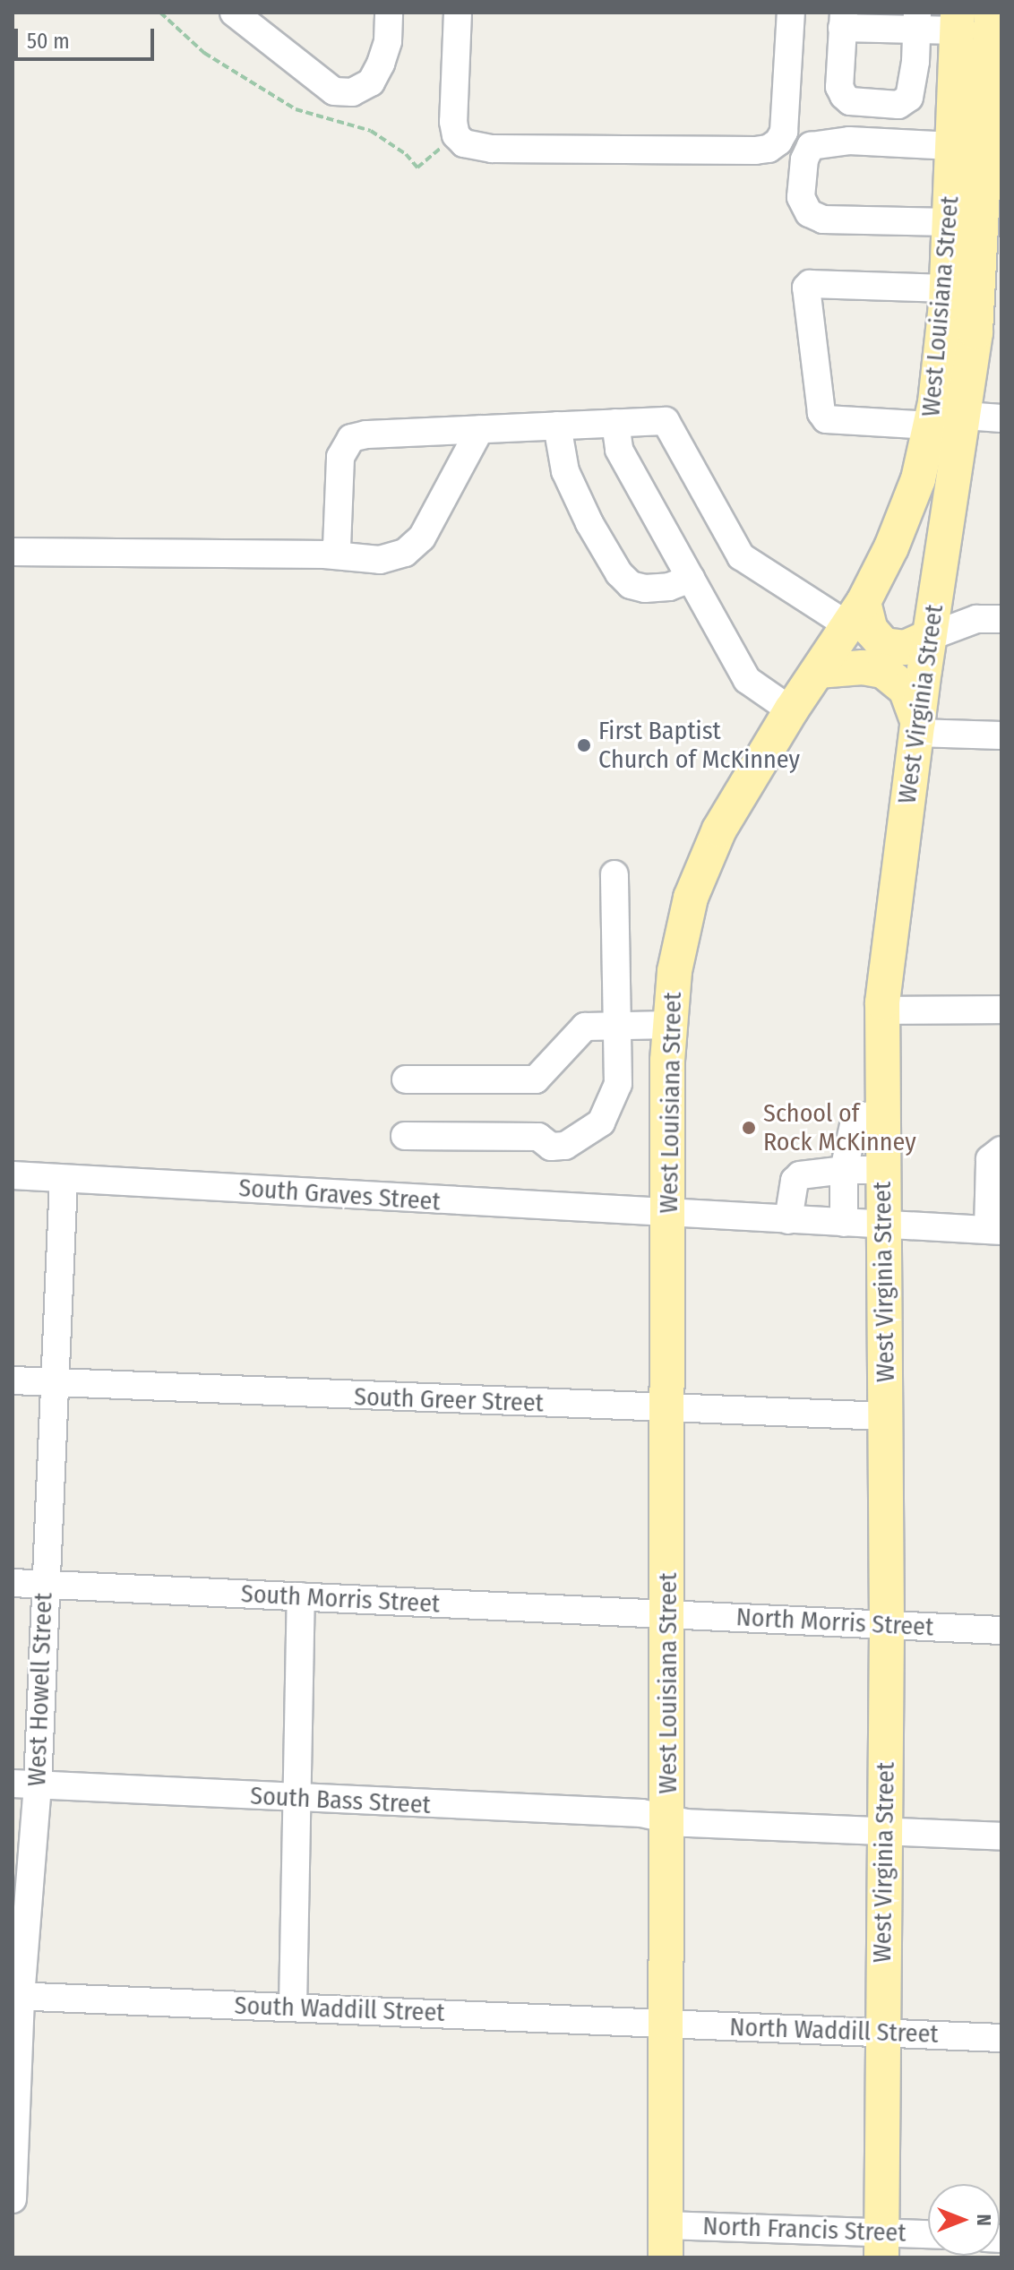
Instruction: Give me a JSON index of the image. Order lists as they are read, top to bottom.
{
  "streets": {
    "main road": ["West Louisiana Street", "West Virginia Street"],
    "street": [
      "South Graves Street",
      "South Greer Street",
      "South Morris Street",
      "North Morris Street",
      "West Howell Street",
      "South Bass Street",
      "South Waddill Street",
      "North Waddill Street",
      "North Francis Street"
    ]
  },
  "crossings": [
    ["West Louisiana Street", "West Virginia Street"],
    ["West Louisiana Street", "South Graves Street"],
    ["West Louisiana Street", "South Greer Street"],
    ["West Louisiana Street", "South Morris Street"],
    ["West Louisiana Street", "North Morris Street"],
    ["West Louisiana Street", "South Bass Street"],
    ["West Louisiana Street", "South Waddill Street"],
    ["West Louisiana Street", "North Waddill Street"],
    ["West Louisiana Street", "North Francis Street"],
    ["West Virginia Street", "South Graves Street"],
    ["West Virginia Street", "South Greer Street"],
    ["West Virginia Street", "North Morris Street"],
    ["West Virginia Street", "South Bass Street"],
    ["West Virginia Street", "North Waddill Street"],
    ["West Virginia Street", "North Francis Street"],
    ["South Graves Street", "West Howell Street"],
    ["South Greer Street", "West Howell Street"],
    ["South Morris Street", "North Morris Street"],
    ["South Morris Street", "West Howell Street"],
    ["West Howell Street", "South Bass Street"],
    ["West Howell Street", "South Waddill Street"],
    ["South Waddill Street", "North Waddill Street"]
  ],
  "places": ["First Baptist Church of McKinney", "School of Rock McKinney"],
  "scale_bar": "50 m",
  "north": "right"
}
